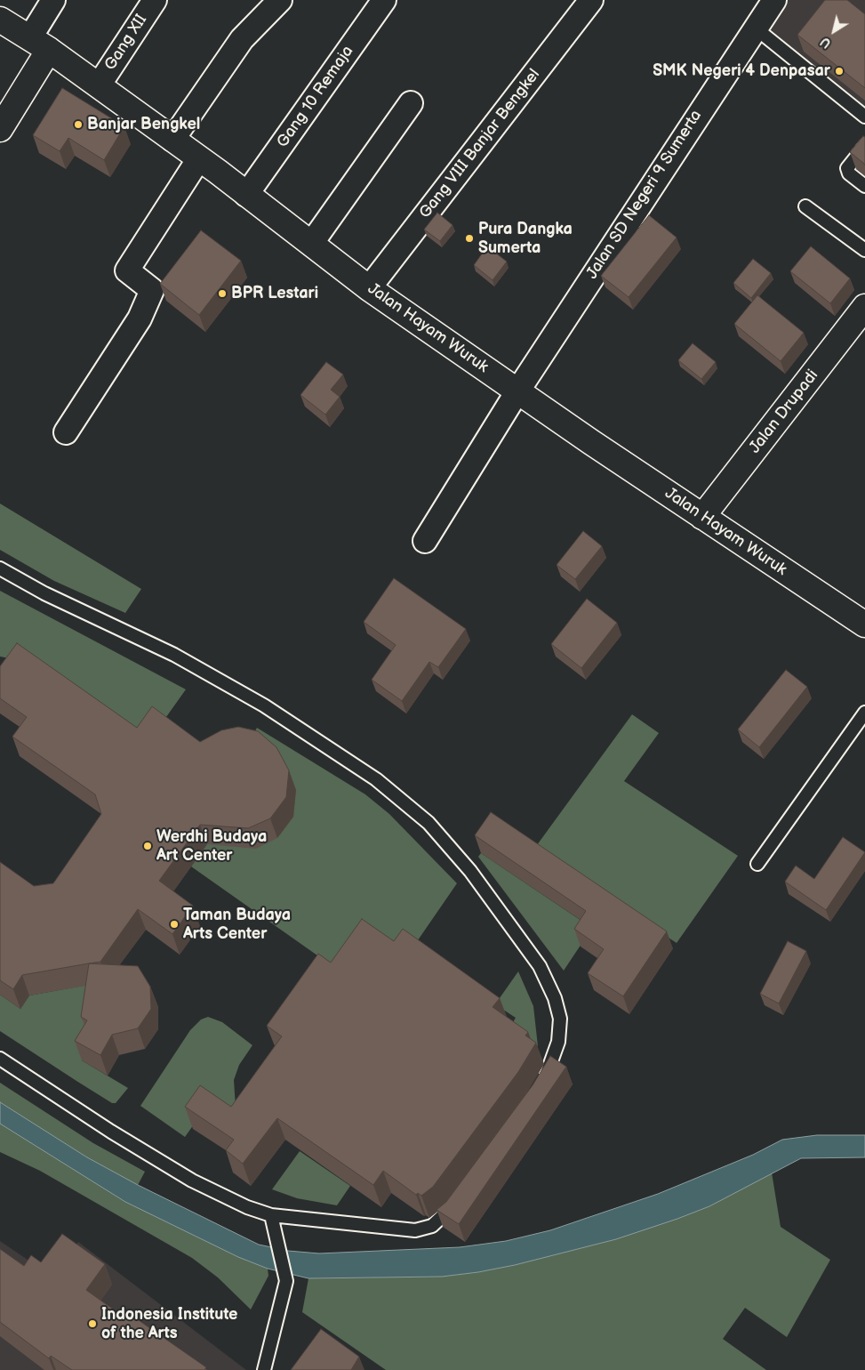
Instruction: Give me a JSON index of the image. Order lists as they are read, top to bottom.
{
  "streets": {
    "main road": ["Jalan Hayam Wuruk", "Jalan Drupadi"],
    "street": [
      "Gang XII",
      "Gang 10 Remaja",
      "Gang VIII Banjar Bengkel",
      "Jalan SD Negeri 9 Sumerta"
    ]
  },
  "crossings": [
    ["Gang XII", "Jalan Hayam Wuruk"],
    ["Gang 10 Remaja", "Jalan Hayam Wuruk"],
    ["Gang VIII Banjar Bengkel", "Jalan Hayam Wuruk"],
    ["Jalan SD Negeri 9 Sumerta", "Jalan Hayam Wuruk"],
    ["Jalan Hayam Wuruk", "Jalan Drupadi"]
  ],
  "places": [
    "SMK Negeri 4 Denpasar",
    "Banjar Bengkel",
    "Pura Dangka Sumerta",
    "BPR Lestari",
    "Werdhi Budaya Art Center",
    "Taman Budaya Arts Center",
    "Indonesia Institute of the Arts"
  ],
  "north": "bottom left"
}
